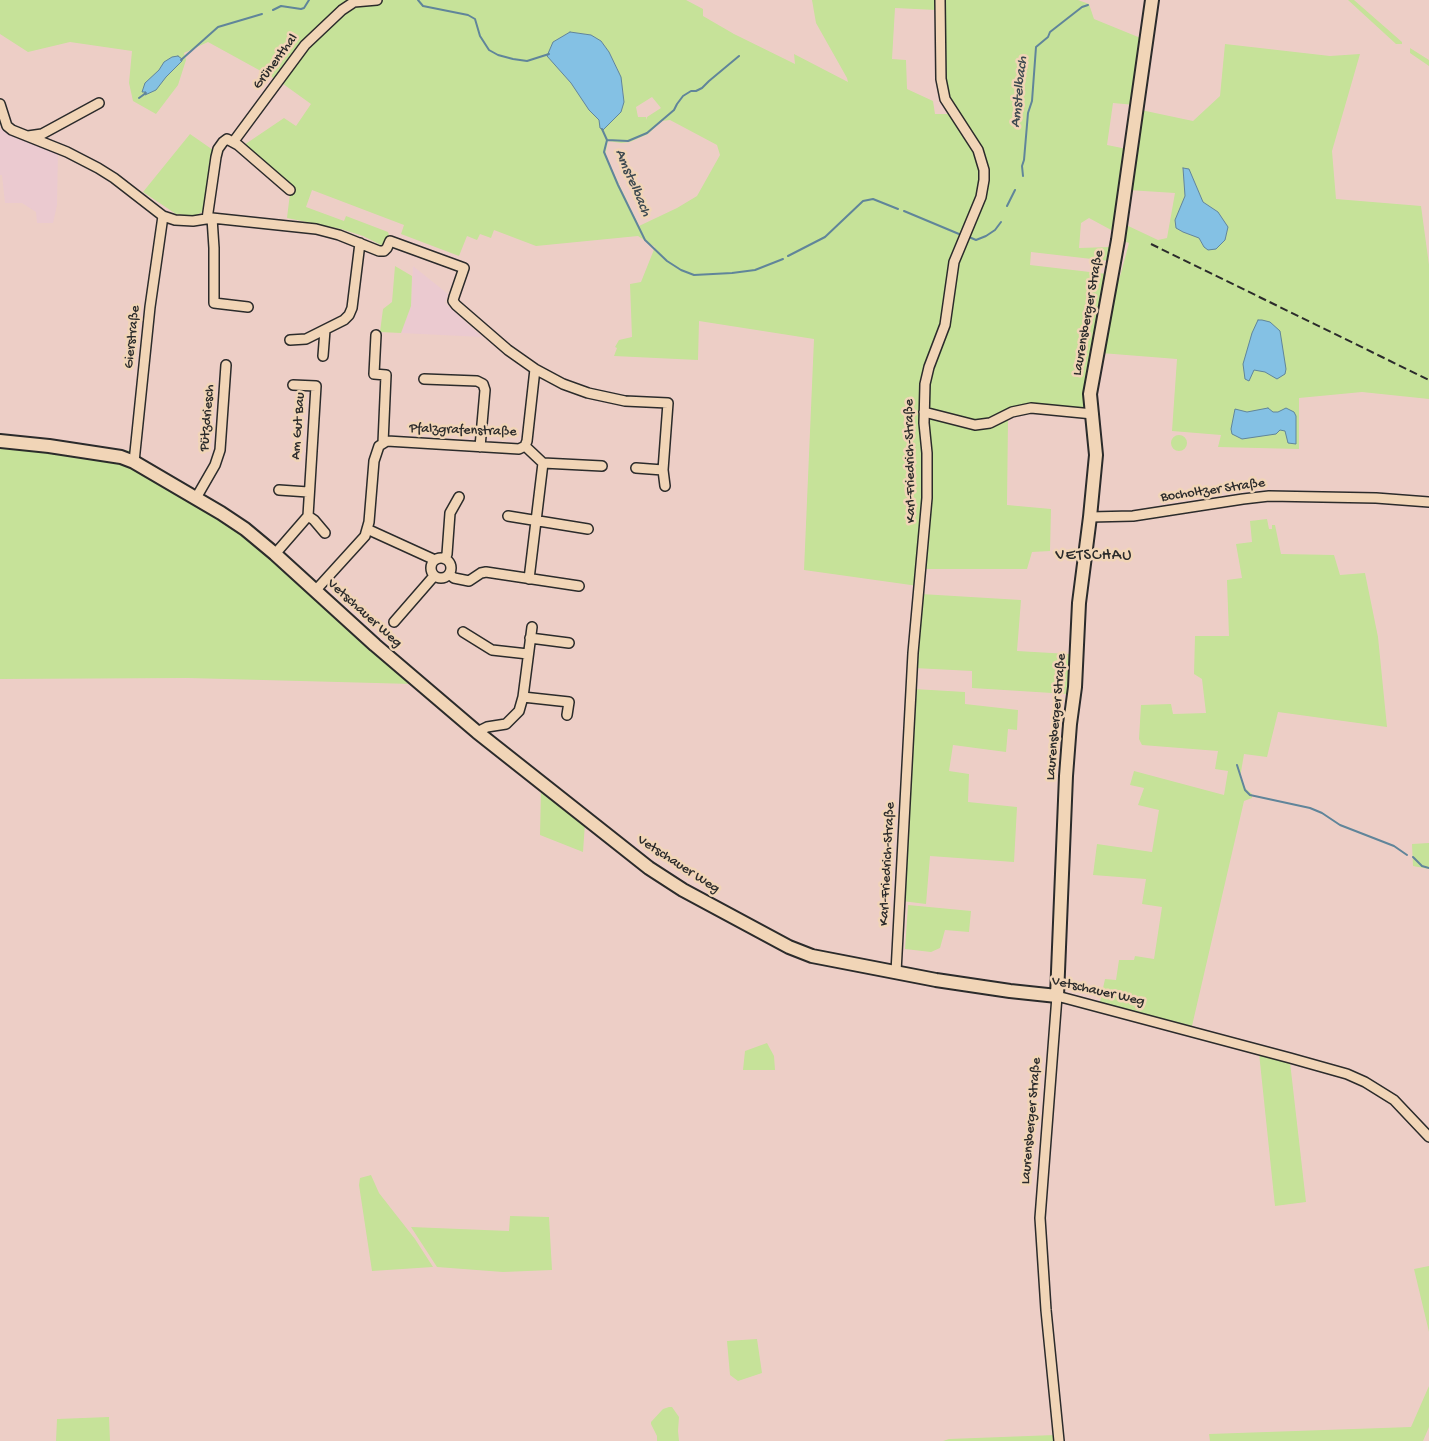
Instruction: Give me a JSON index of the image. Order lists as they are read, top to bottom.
{
  "streets": {
    "street": [
      "Grünenthal",
      "Laurensberger Straße",
      "Gierstraße",
      "Pützdriesch",
      "Am Gut Bau",
      "Pfalzgrafenstraße",
      "Karl-Friedrich-Straße",
      "Bocholtzer Straße",
      "Vetschauer Weg"
    ]
  },
  "crossings": [
    ["Laurensberger Straße", "Bocholtzer Straße"],
    ["Laurensberger Straße", "Vetschauer Weg"],
    ["Gierstraße", "Vetschauer Weg"],
    ["Pützdriesch", "Vetschauer Weg"],
    ["Karl-Friedrich-Straße", "Vetschauer Weg"]
  ],
  "districts": ["VETSCHAU"],
  "water": ["Amstelbach"]
}
